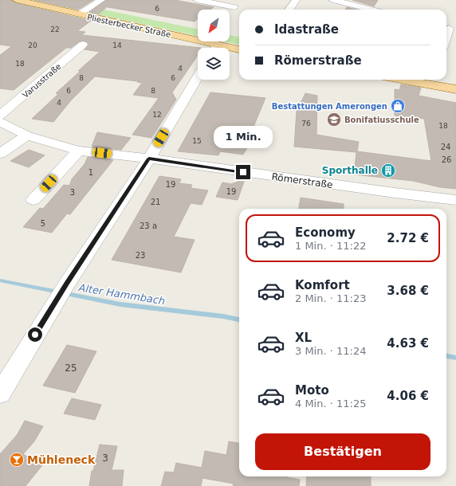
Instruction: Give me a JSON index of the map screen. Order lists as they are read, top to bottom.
{
  "streets": {
    "main road": ["Pliesterbecker Straße"],
    "street": ["Varusstraße", "Römerstraße"]
  },
  "water": ["Alter Hammbach"],
  "places": {
    "shop": ["Bestattungen Amerongen"],
    "school or university": ["Bonifatiusschule"],
    "building": ["Sporthalle"],
    "bar": ["Mühleneck"]
  },
  "house_numbers": [
    "6",
    "22",
    "20",
    "14",
    "18",
    "4",
    "8",
    "6",
    "6",
    "8",
    "4",
    "12",
    "76",
    "18",
    "15",
    "24",
    "26",
    "1",
    "19",
    "19",
    "3",
    "21",
    "5",
    "23 a",
    "23",
    "25",
    "3"
  ],
  "north": "bottom left",
  "page": {
    "banner": ["Idastraße", "Römerstraße"],
    "bubble": "1 Min.",
    "list": [
      {
        "name": "Economy",
        "note": "1 Min. · 11:22",
        "value": "2.72 €"
      },
      {
        "name": "Komfort",
        "note": "2 Min. · 11:23",
        "value": "3.68 €"
      },
      {
        "name": "XL",
        "note": "3 Min. · 11:24",
        "value": "4.63 €"
      },
      {
        "name": "Moto",
        "note": "4 Min. · 11:25",
        "value": "4.06 €"
      }
    ],
    "buttons": "Bestätigen"
  }
}
